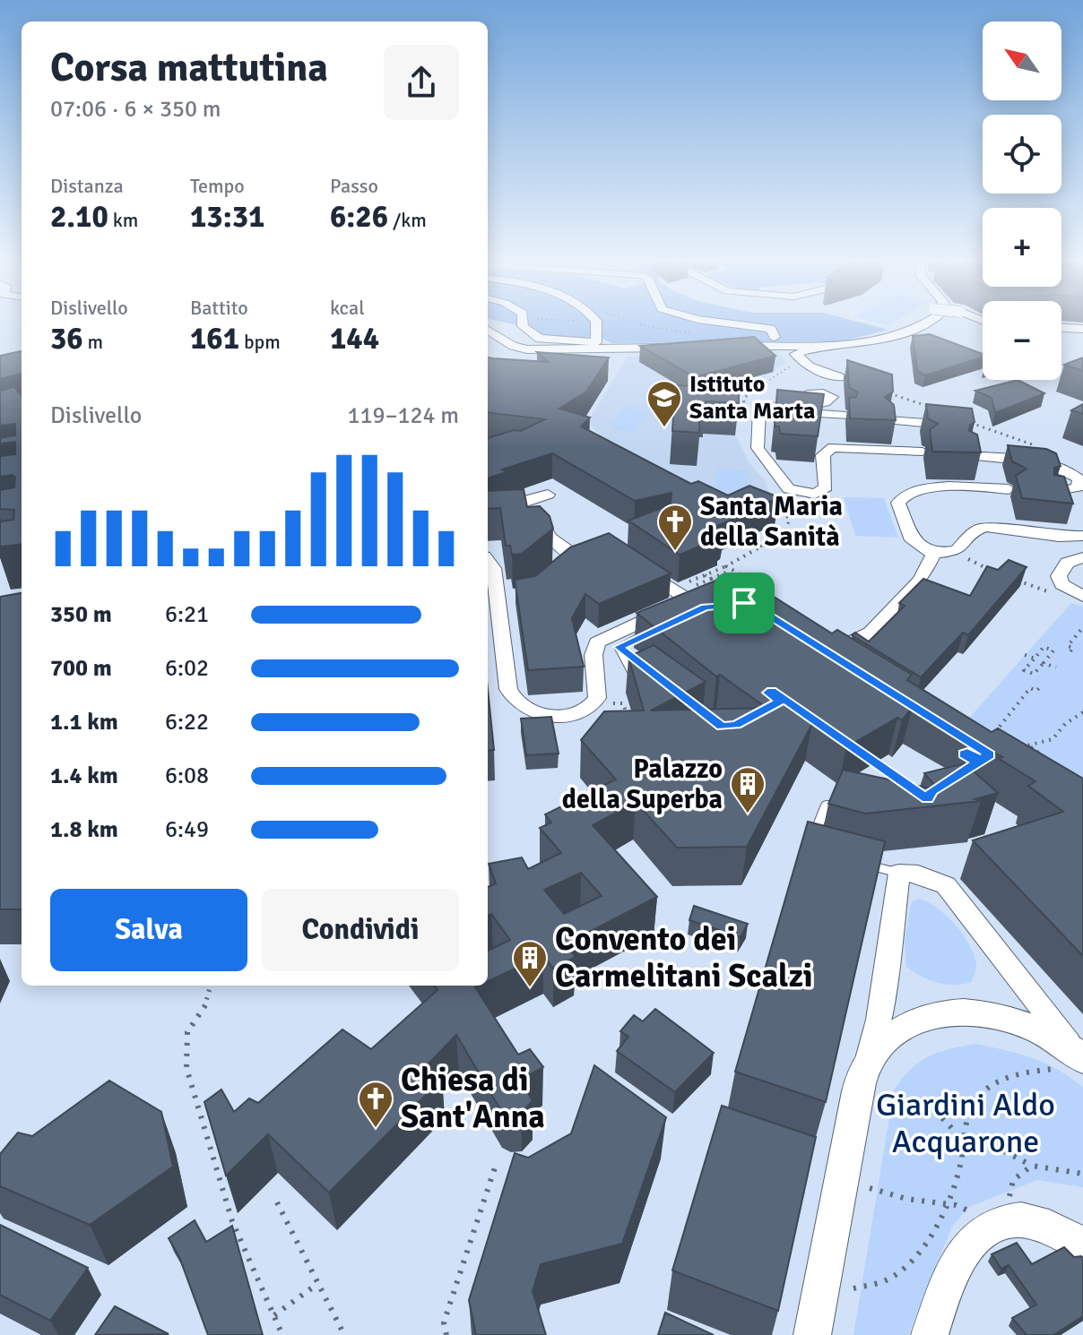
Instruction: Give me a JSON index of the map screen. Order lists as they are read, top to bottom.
{
  "parks": ["Giardini Aldo Acquarone"],
  "places": {
    "school or university": ["Istituto Santa Marta"],
    "church": ["Santa Maria della Sanità", "Chiesa di Sant'Anna"],
    "building": ["Palazzo della Superba", "Convento dei Carmelitani Scalzi"]
  },
  "north": "top left",
  "page": {
    "map_buttons": ["+", "−"],
    "heading": ["Corsa mattutina", "07:06 · 6 × 350 m"],
    "stats": [
      ["Distanza", "2.10 km"],
      ["Tempo", "13:31"],
      ["Passo", "6:26 /km"],
      ["Dislivello", "36 m"],
      ["Battito", "161 bpm"],
      ["kcal", "144"]
    ],
    "chart": ["Dislivello", "119–124 m"],
    "list": [
      {
        "name": "350 m",
        "note": "6:21"
      },
      {
        "name": "700 m",
        "note": "6:02"
      },
      {
        "name": "1.1 km",
        "note": "6:22"
      },
      {
        "name": "1.4 km",
        "note": "6:08"
      },
      {
        "name": "1.8 km",
        "note": "6:49"
      }
    ],
    "buttons": ["Salva", "Condividi"]
  }
}
